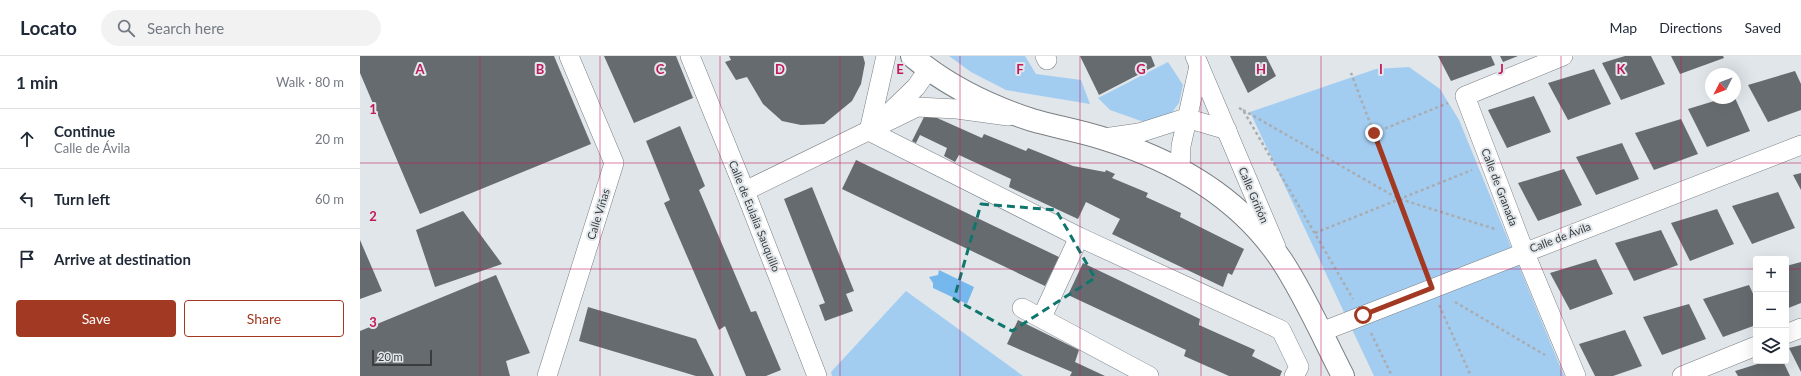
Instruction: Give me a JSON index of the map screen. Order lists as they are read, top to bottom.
{
  "streets": {
    "street": [
      "Calle de Granada",
      "Calle Griñón",
      "Calle Viñas",
      "Calle de Eulalia Sauquillo",
      "Calle de Ávila"
    ]
  },
  "crossings": [
    ["Calle de Granada", "Calle de Ávila"]
  ],
  "scale_bar": "20 m",
  "north": "bottom left",
  "page": {
    "header": "Locato",
    "search": "Search here",
    "nav": ["Map", "Directions", "Saved"],
    "heading": ["1 min", "Walk · 80 m"],
    "list": [
      ["Continue", "Calle de Ávila", "20 m"],
      ["Turn left", "60 m"],
      "Arrive at destination"
    ],
    "map_buttons": ["+", "−"],
    "buttons": ["Save", "Share"],
    "scale": "20 m"
  },
  "grid": {
    "columns": [
      "A",
      "B",
      "C",
      "D",
      "E",
      "F",
      "G",
      "H",
      "I",
      "J",
      "K"
    ],
    "rows": ["1", "2", "3"]
  }
}
